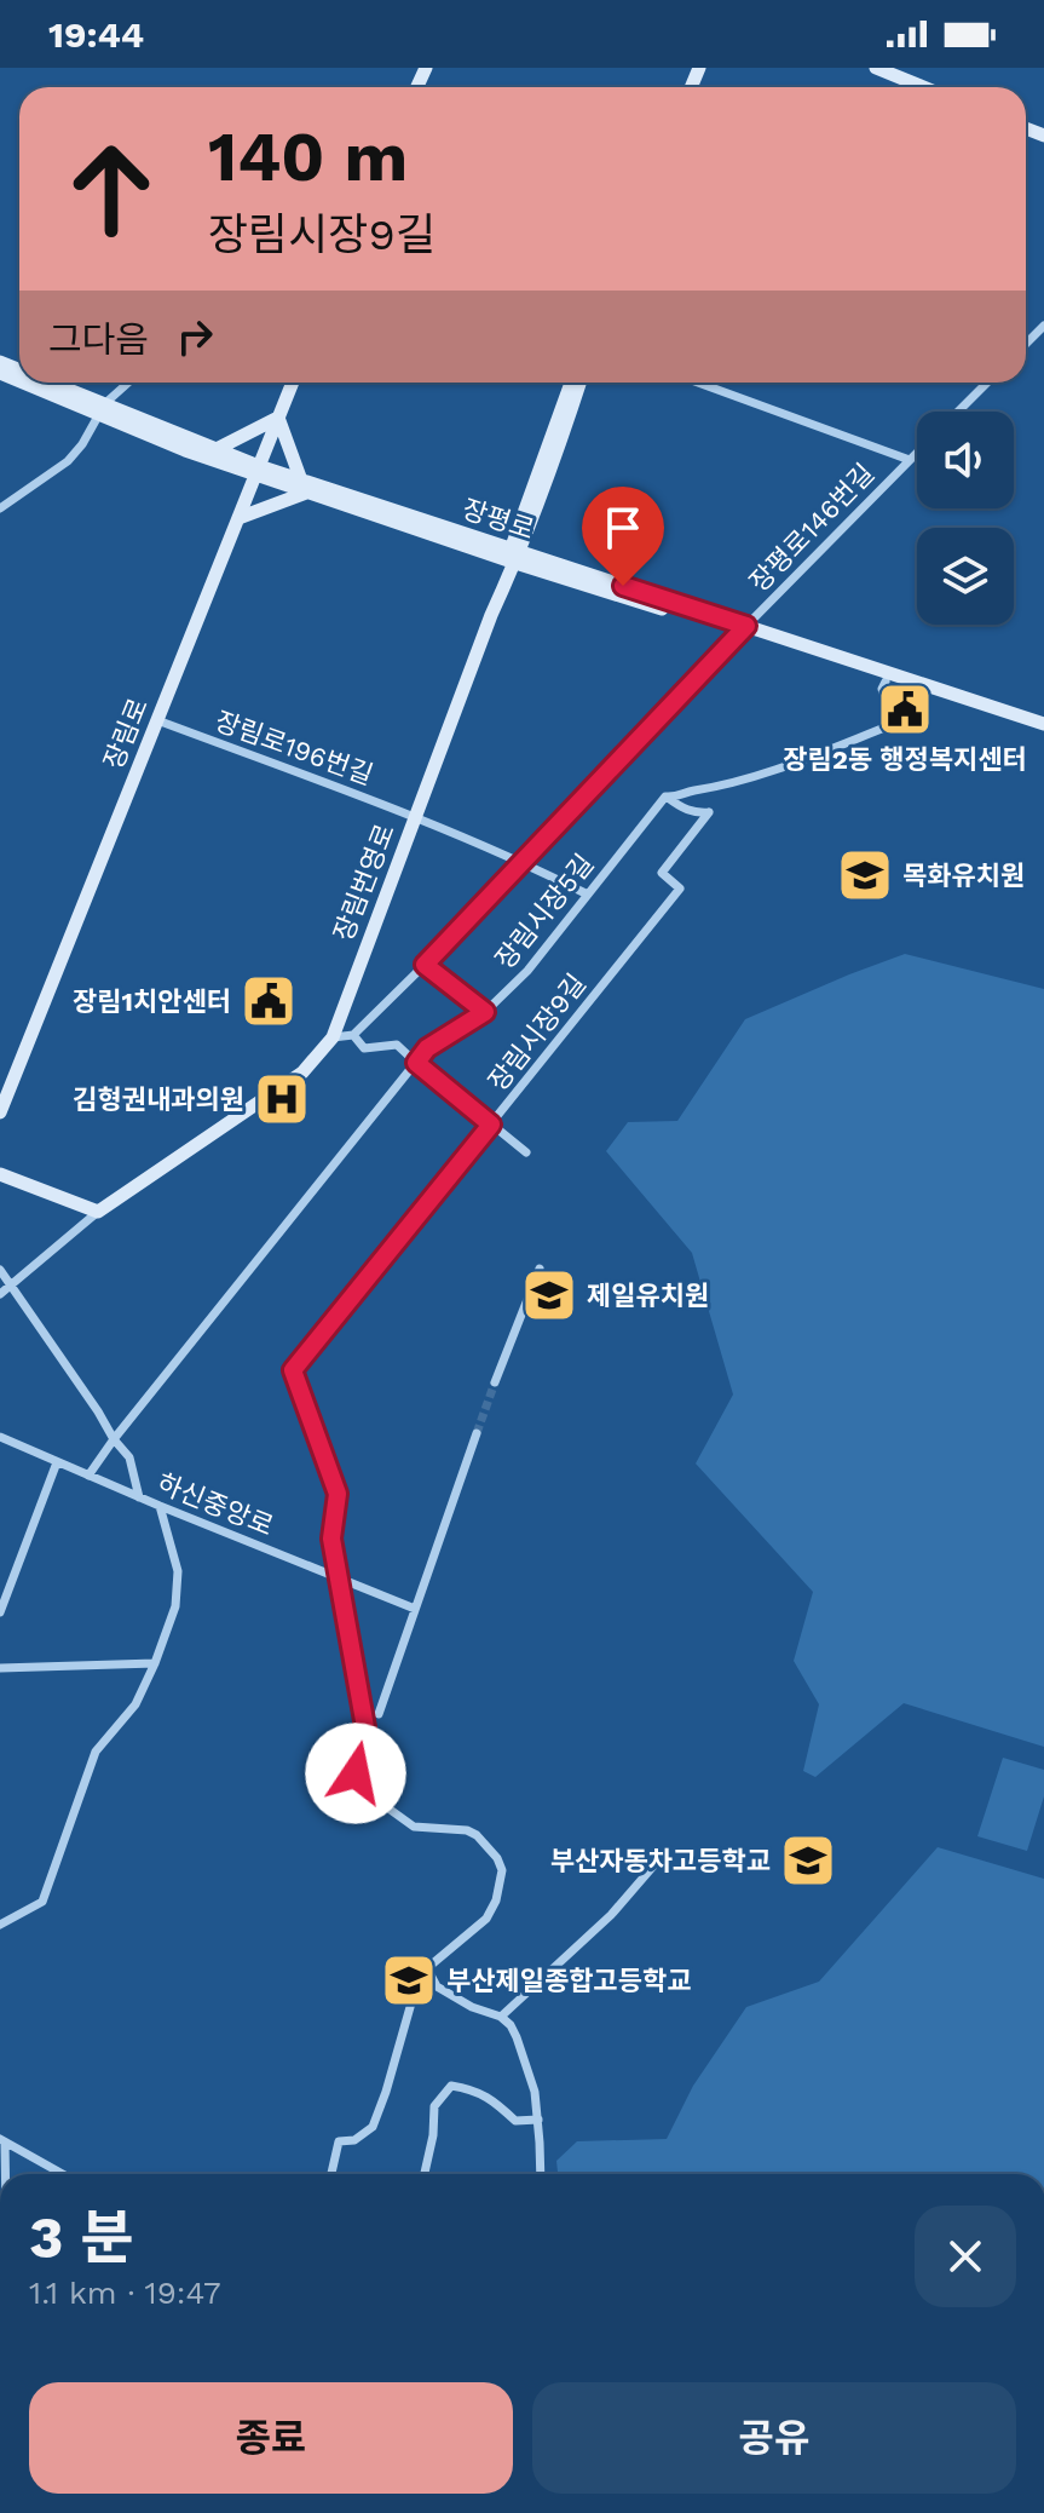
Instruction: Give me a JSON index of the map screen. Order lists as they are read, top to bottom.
{
  "streets": {
    "street": [
      "장평로",
      "장평로146번길",
      "장림로",
      "장림로196번길",
      "장림번영로",
      "장림시장5길",
      "장림시장9길",
      "하신중앙로"
    ]
  },
  "crossings": [
    ["장평로", "장평로146번길"],
    ["장평로", "장림로"],
    ["장평로", "장림번영로"],
    ["장평로146번길", "장림로196번길"],
    ["장림로", "장림로196번길"],
    ["장림로196번길", "장림번영로"],
    ["장림로196번길", "장림시장5길"],
    ["장림시장5길", "장림시장9길"],
    ["장림시장5길", "하신중앙로"],
    ["장림시장9길", "하신중앙로"]
  ],
  "places": {
    "public building": ["장림2동 행정복지센터", "장림1치안센터"],
    "school or university": [
      "목화유치원",
      "제일유치원",
      "부산자동차고등학교",
      "부산제일종합고등학교"
    ],
    "hospital": ["김형권내과의원"]
  },
  "page": {
    "status": "19:44",
    "turn": ["140 m", "장림시장9길"],
    "then": "그다음",
    "heading": ["3 분", "1.1 km · 19:47"],
    "buttons": ["종료", "공유"]
  }
}
